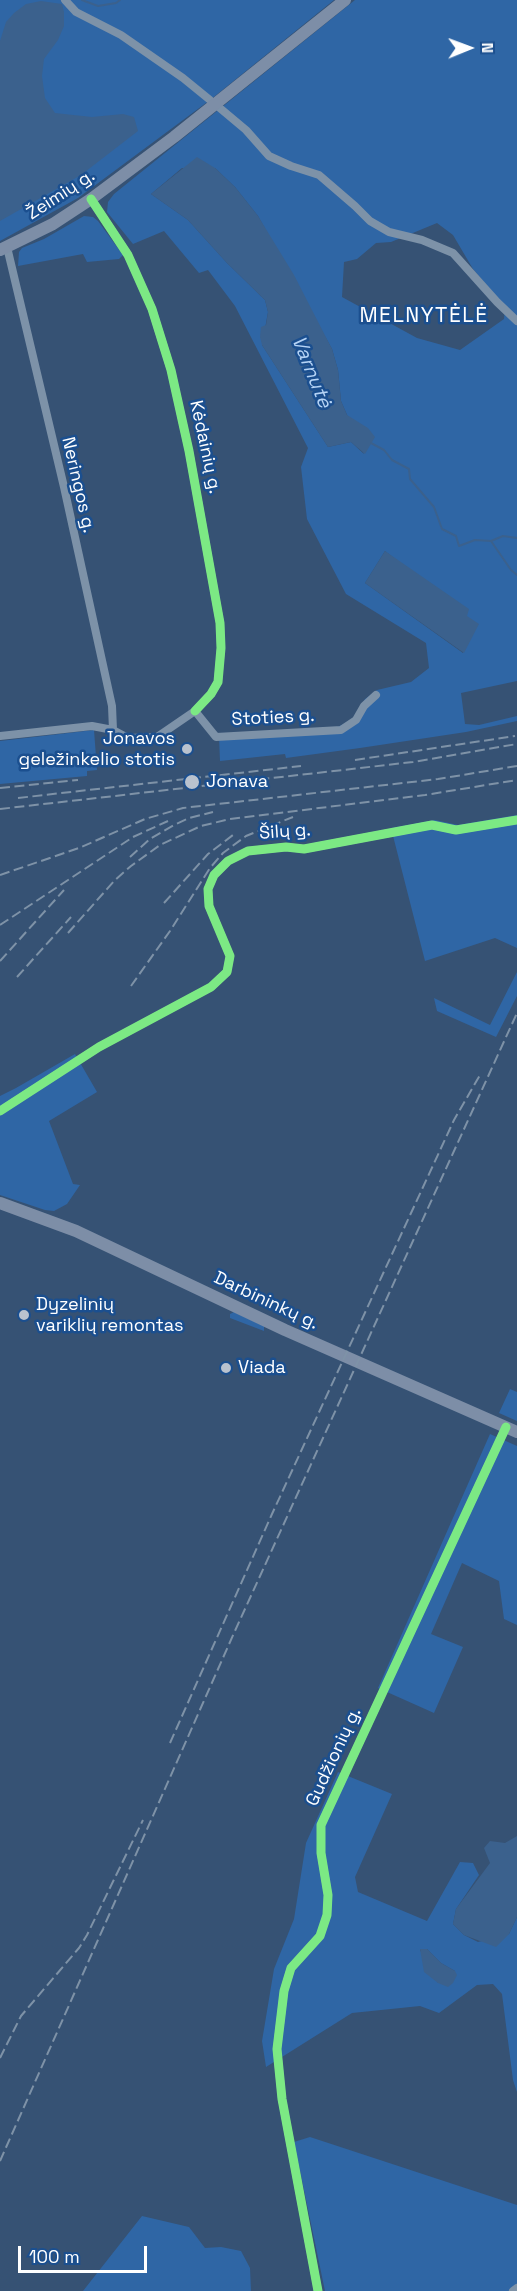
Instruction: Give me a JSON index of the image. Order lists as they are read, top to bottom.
{
  "streets": {
    "main road": ["Žeimių g.", "Darbininkų g."],
    "street": [
      "Kėdainių g.",
      "Neringos g.",
      "Stoties g.",
      "Šilų g.",
      "Gudžionių g."
    ]
  },
  "crossings": [
    ["Žeimių g.", "Kėdainių g."],
    ["Žeimių g.", "Neringos g."],
    ["Kėdainių g.", "Stoties g."],
    ["Darbininkų g.", "Gudžionių g."]
  ],
  "districts": ["MELNYTĖLĖ"],
  "water": ["Varnutė"],
  "places": [
    "Jonavos geležinkelio stotis",
    "Jonava",
    "Dyzelinių variklių remontas",
    "Viada"
  ],
  "scale_bar": "100 m",
  "north": "right"
}
